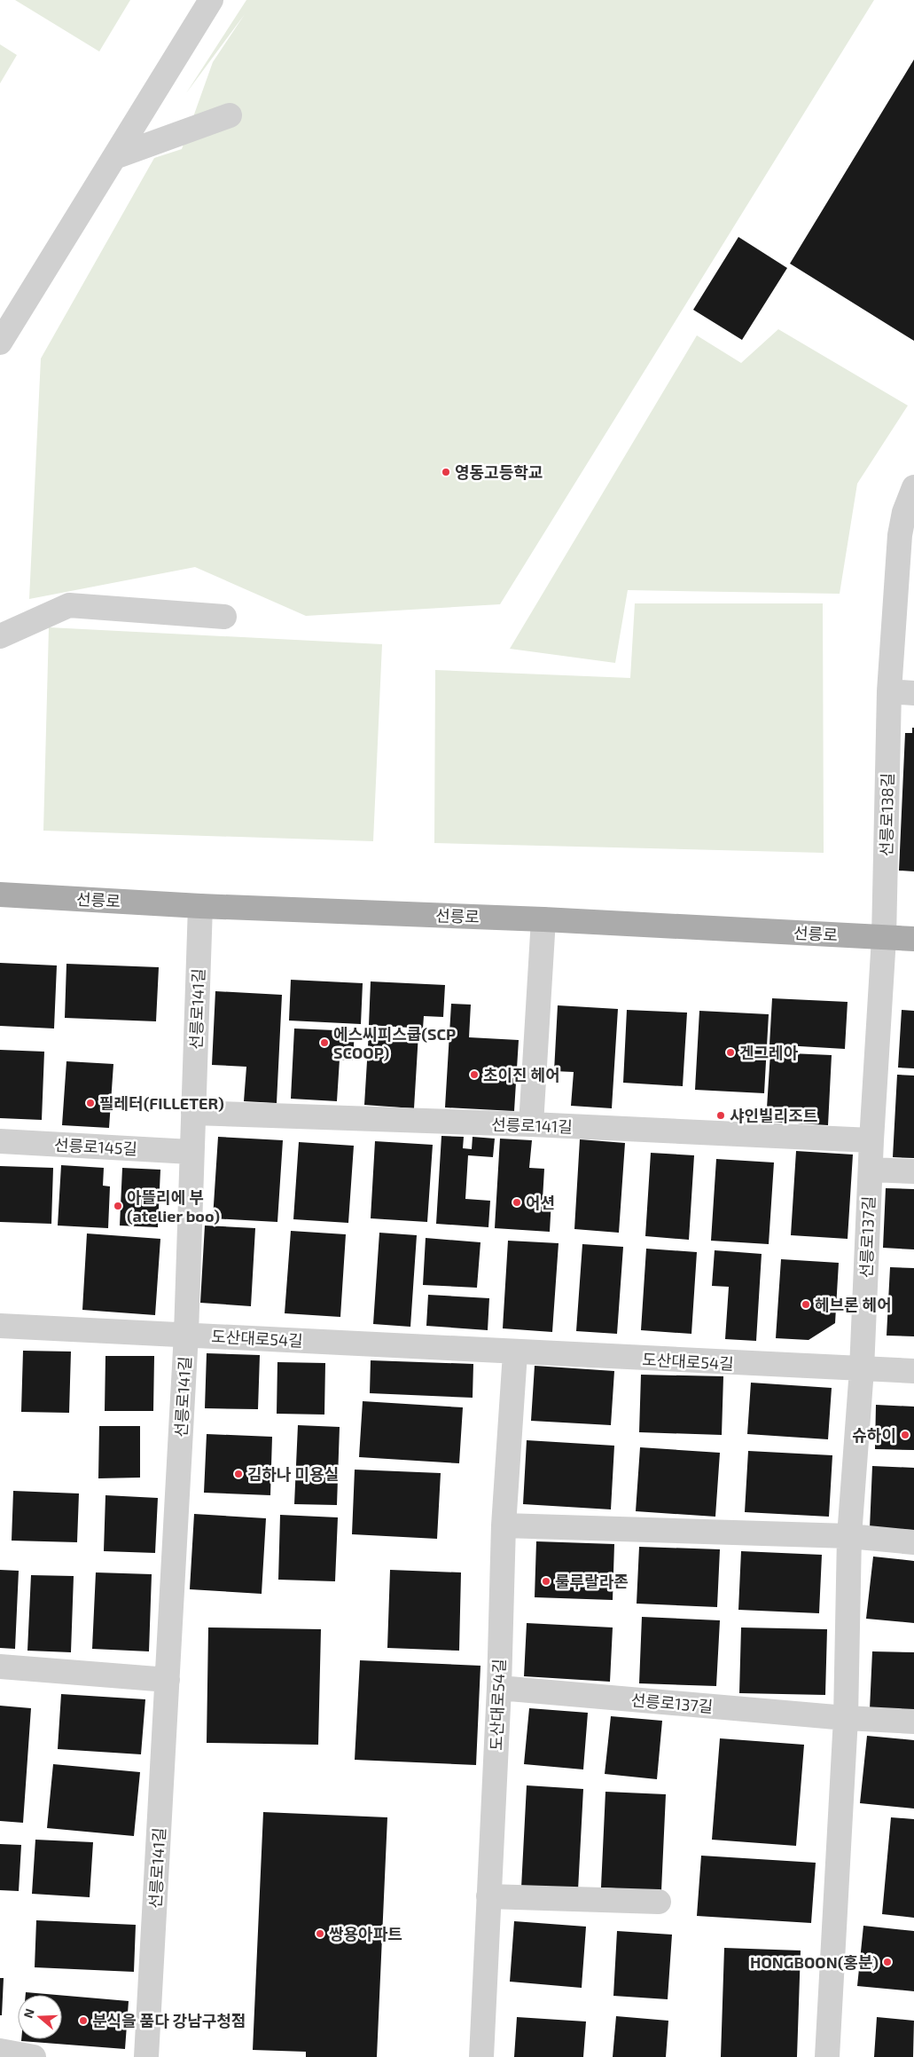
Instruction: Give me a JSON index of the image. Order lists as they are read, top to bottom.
{
  "streets": {
    "main road": ["선릉로"],
    "street": [
      "선릉로138길",
      "선릉로141길",
      "선릉로145길",
      "선릉로137길",
      "도산대로54길"
    ]
  },
  "crossings": [
    ["선릉로138길", "선릉로"],
    ["선릉로138길", "선릉로137길"],
    ["선릉로", "선릉로141길"],
    ["선릉로", "선릉로137길"],
    ["선릉로141길", "선릉로145길"],
    ["선릉로141길", "선릉로137길"],
    ["선릉로141길", "도산대로54길"],
    ["선릉로137길", "도산대로54길"]
  ],
  "places": [
    "영동고등학교",
    "에스씨피스쿱(SCP SCOOP)",
    "겐그레아",
    "초이진 헤어",
    "필레터(FILLETER)",
    "샤인빌리조트",
    "어션",
    "아뜰리에 부 (atelier boo)",
    "헤브론 헤어",
    "슈하이",
    "김하나 미용실",
    "룰루랄라존",
    "쌍용아파트",
    "HONGBOON(홍분)",
    "분식을 품다 강남구청점"
  ],
  "north": "left"
}
